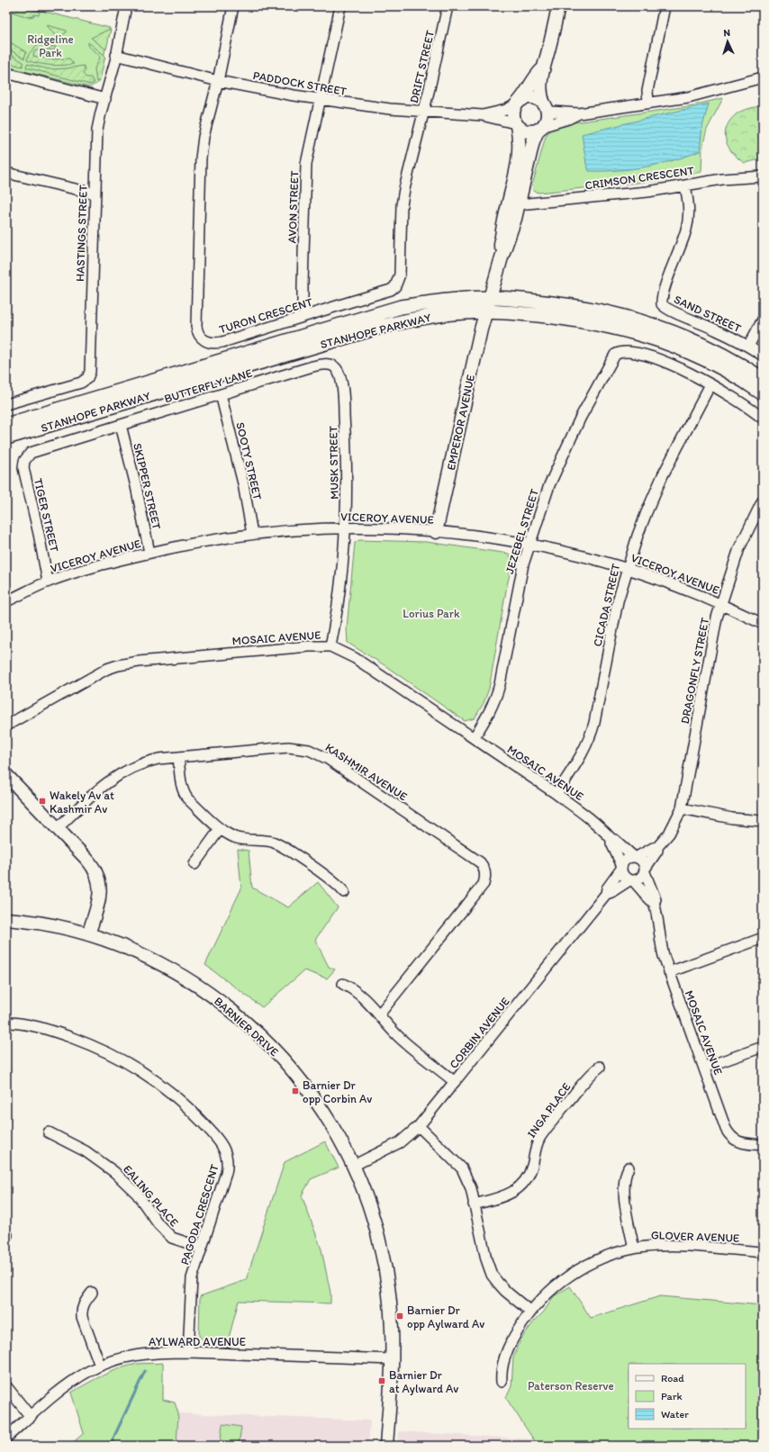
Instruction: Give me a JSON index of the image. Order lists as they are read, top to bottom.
{
  "streets": {
    "main road": ["STANHOPE PARKWAY"],
    "street": [
      "DRIFT STREET",
      "PADDOCK STREET",
      "CRIMSON CRESCENT",
      "AVON STREET",
      "HASTINGS STREET",
      "SAND STREET",
      "TURON CRESCENT",
      "BUTTERFLY LANE",
      "EMPEROR AVENUE",
      "SOOTY STREET",
      "MUSK STREET",
      "SKIPPER STREET",
      "TIGER STREET",
      "VICEROY AVENUE",
      "JEZEBEL STREET",
      "CICADA STREET",
      "MOSAIC AVENUE",
      "DRAGONFLY STREET",
      "KASHMIR AVENUE",
      "BARNIER DRIVE",
      "CORBIN AVENUE",
      "INGA PLACE",
      "EALING PLACE",
      "PAGODA CRESCENT",
      "GLOVER AVENUE",
      "AYLWARD AVENUE"
    ]
  },
  "crossings": [
    ["DRIFT STREET", "PADDOCK STREET"],
    ["DRIFT STREET", "TURON CRESCENT"],
    ["PADDOCK STREET", "AVON STREET"],
    ["PADDOCK STREET", "HASTINGS STREET"],
    ["PADDOCK STREET", "TURON CRESCENT"],
    ["PADDOCK STREET", "EMPEROR AVENUE"],
    ["CRIMSON CRESCENT", "SAND STREET"],
    ["CRIMSON CRESCENT", "EMPEROR AVENUE"],
    ["AVON STREET", "TURON CRESCENT"],
    ["STANHOPE PARKWAY", "EMPEROR AVENUE"],
    ["BUTTERFLY LANE", "SOOTY STREET"],
    ["BUTTERFLY LANE", "MUSK STREET"],
    ["BUTTERFLY LANE", "SKIPPER STREET"],
    ["BUTTERFLY LANE", "TIGER STREET"],
    ["EMPEROR AVENUE", "VICEROY AVENUE"],
    ["SOOTY STREET", "VICEROY AVENUE"],
    ["MUSK STREET", "VICEROY AVENUE"],
    ["MUSK STREET", "MOSAIC AVENUE"],
    ["SKIPPER STREET", "VICEROY AVENUE"],
    ["TIGER STREET", "VICEROY AVENUE"],
    ["VICEROY AVENUE", "JEZEBEL STREET"],
    ["VICEROY AVENUE", "CICADA STREET"],
    ["VICEROY AVENUE", "DRAGONFLY STREET"],
    ["JEZEBEL STREET", "CICADA STREET"],
    ["JEZEBEL STREET", "MOSAIC AVENUE"],
    ["CICADA STREET", "MOSAIC AVENUE"],
    ["MOSAIC AVENUE", "DRAGONFLY STREET"],
    ["MOSAIC AVENUE", "CORBIN AVENUE"],
    ["DRAGONFLY STREET", "CORBIN AVENUE"],
    ["BARNIER DRIVE", "CORBIN AVENUE"],
    ["BARNIER DRIVE", "AYLWARD AVENUE"],
    ["EALING PLACE", "PAGODA CRESCENT"],
    ["PAGODA CRESCENT", "AYLWARD AVENUE"]
  ],
  "parks": ["Ridgeline Park", "Lorius Park", "Paterson Reserve"],
  "places": {
    "transit": [
      "Wakely Av at Kashmir Av",
      "Barnier Dr opp Corbin Av",
      "Barnier Dr opp Aylward Av",
      "Barnier Dr at Aylward Av"
    ]
  },
  "legend": ["Road", "Park", "Water"],
  "north": "top"
}
